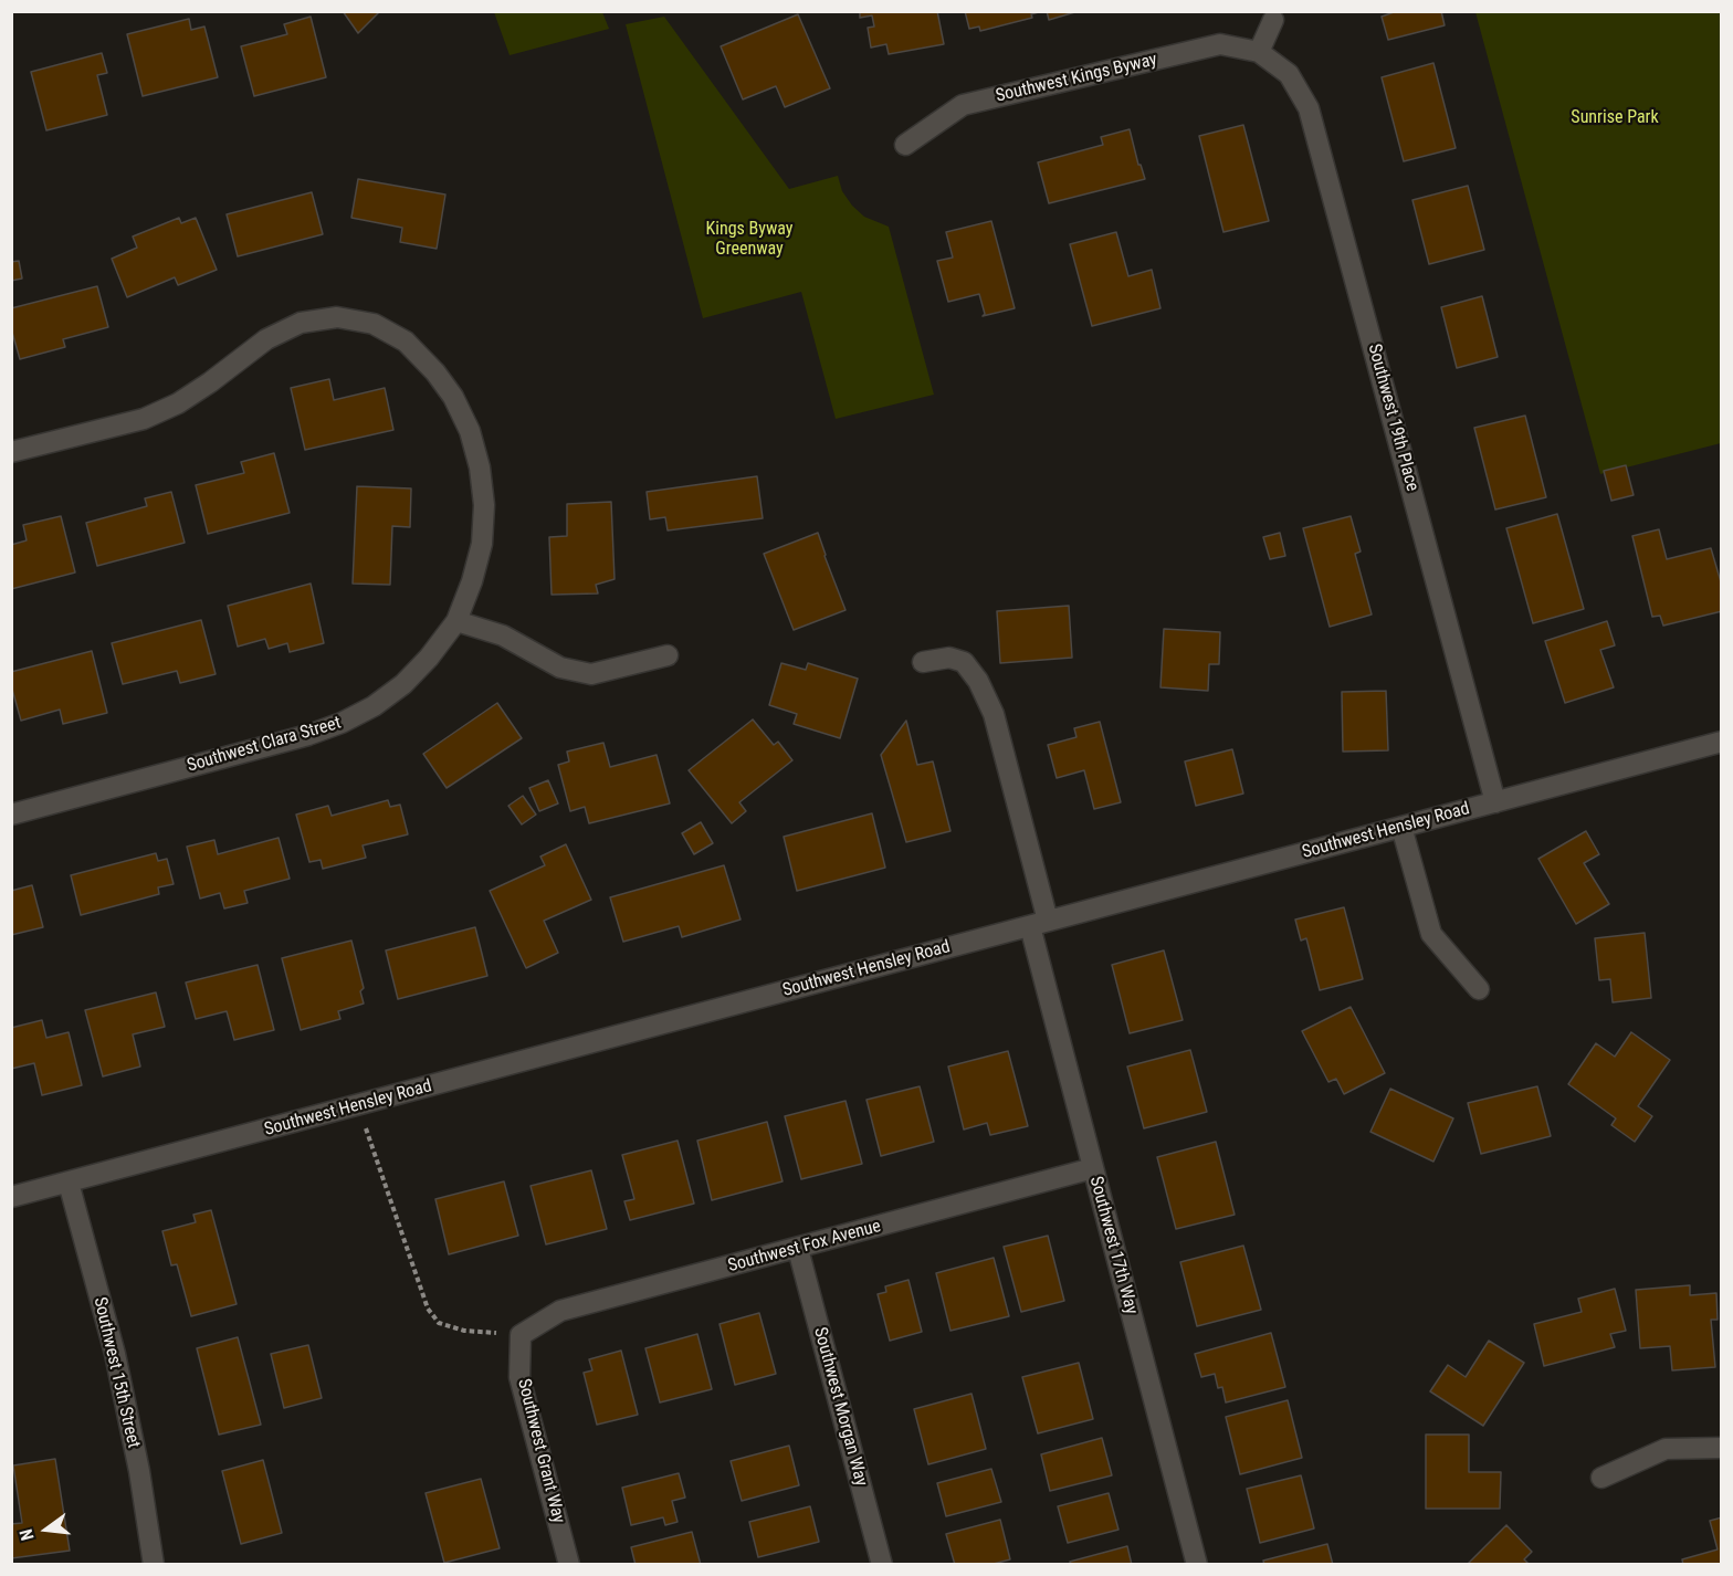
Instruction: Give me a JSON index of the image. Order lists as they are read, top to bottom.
{
  "streets": {
    "street": [
      "Southwest Kings Byway",
      "Southwest 19th Place",
      "Southwest Clara Street",
      "Southwest Hensley Road",
      "Southwest 17th Way",
      "Southwest Fox Avenue",
      "Southwest 15th Street",
      "Southwest Morgan Way",
      "Southwest Grant Way"
    ]
  },
  "crossings": [
    ["Southwest Kings Byway", "Southwest 19th Place"],
    ["Southwest 19th Place", "Southwest Hensley Road"],
    ["Southwest Hensley Road", "Southwest 17th Way"],
    ["Southwest Hensley Road", "Southwest 15th Street"],
    ["Southwest 17th Way", "Southwest Fox Avenue"],
    ["Southwest Fox Avenue", "Southwest Morgan Way"],
    ["Southwest Fox Avenue", "Southwest Grant Way"]
  ],
  "parks": ["Sunrise Park", "Kings Byway Greenway"],
  "north": "left"
}
